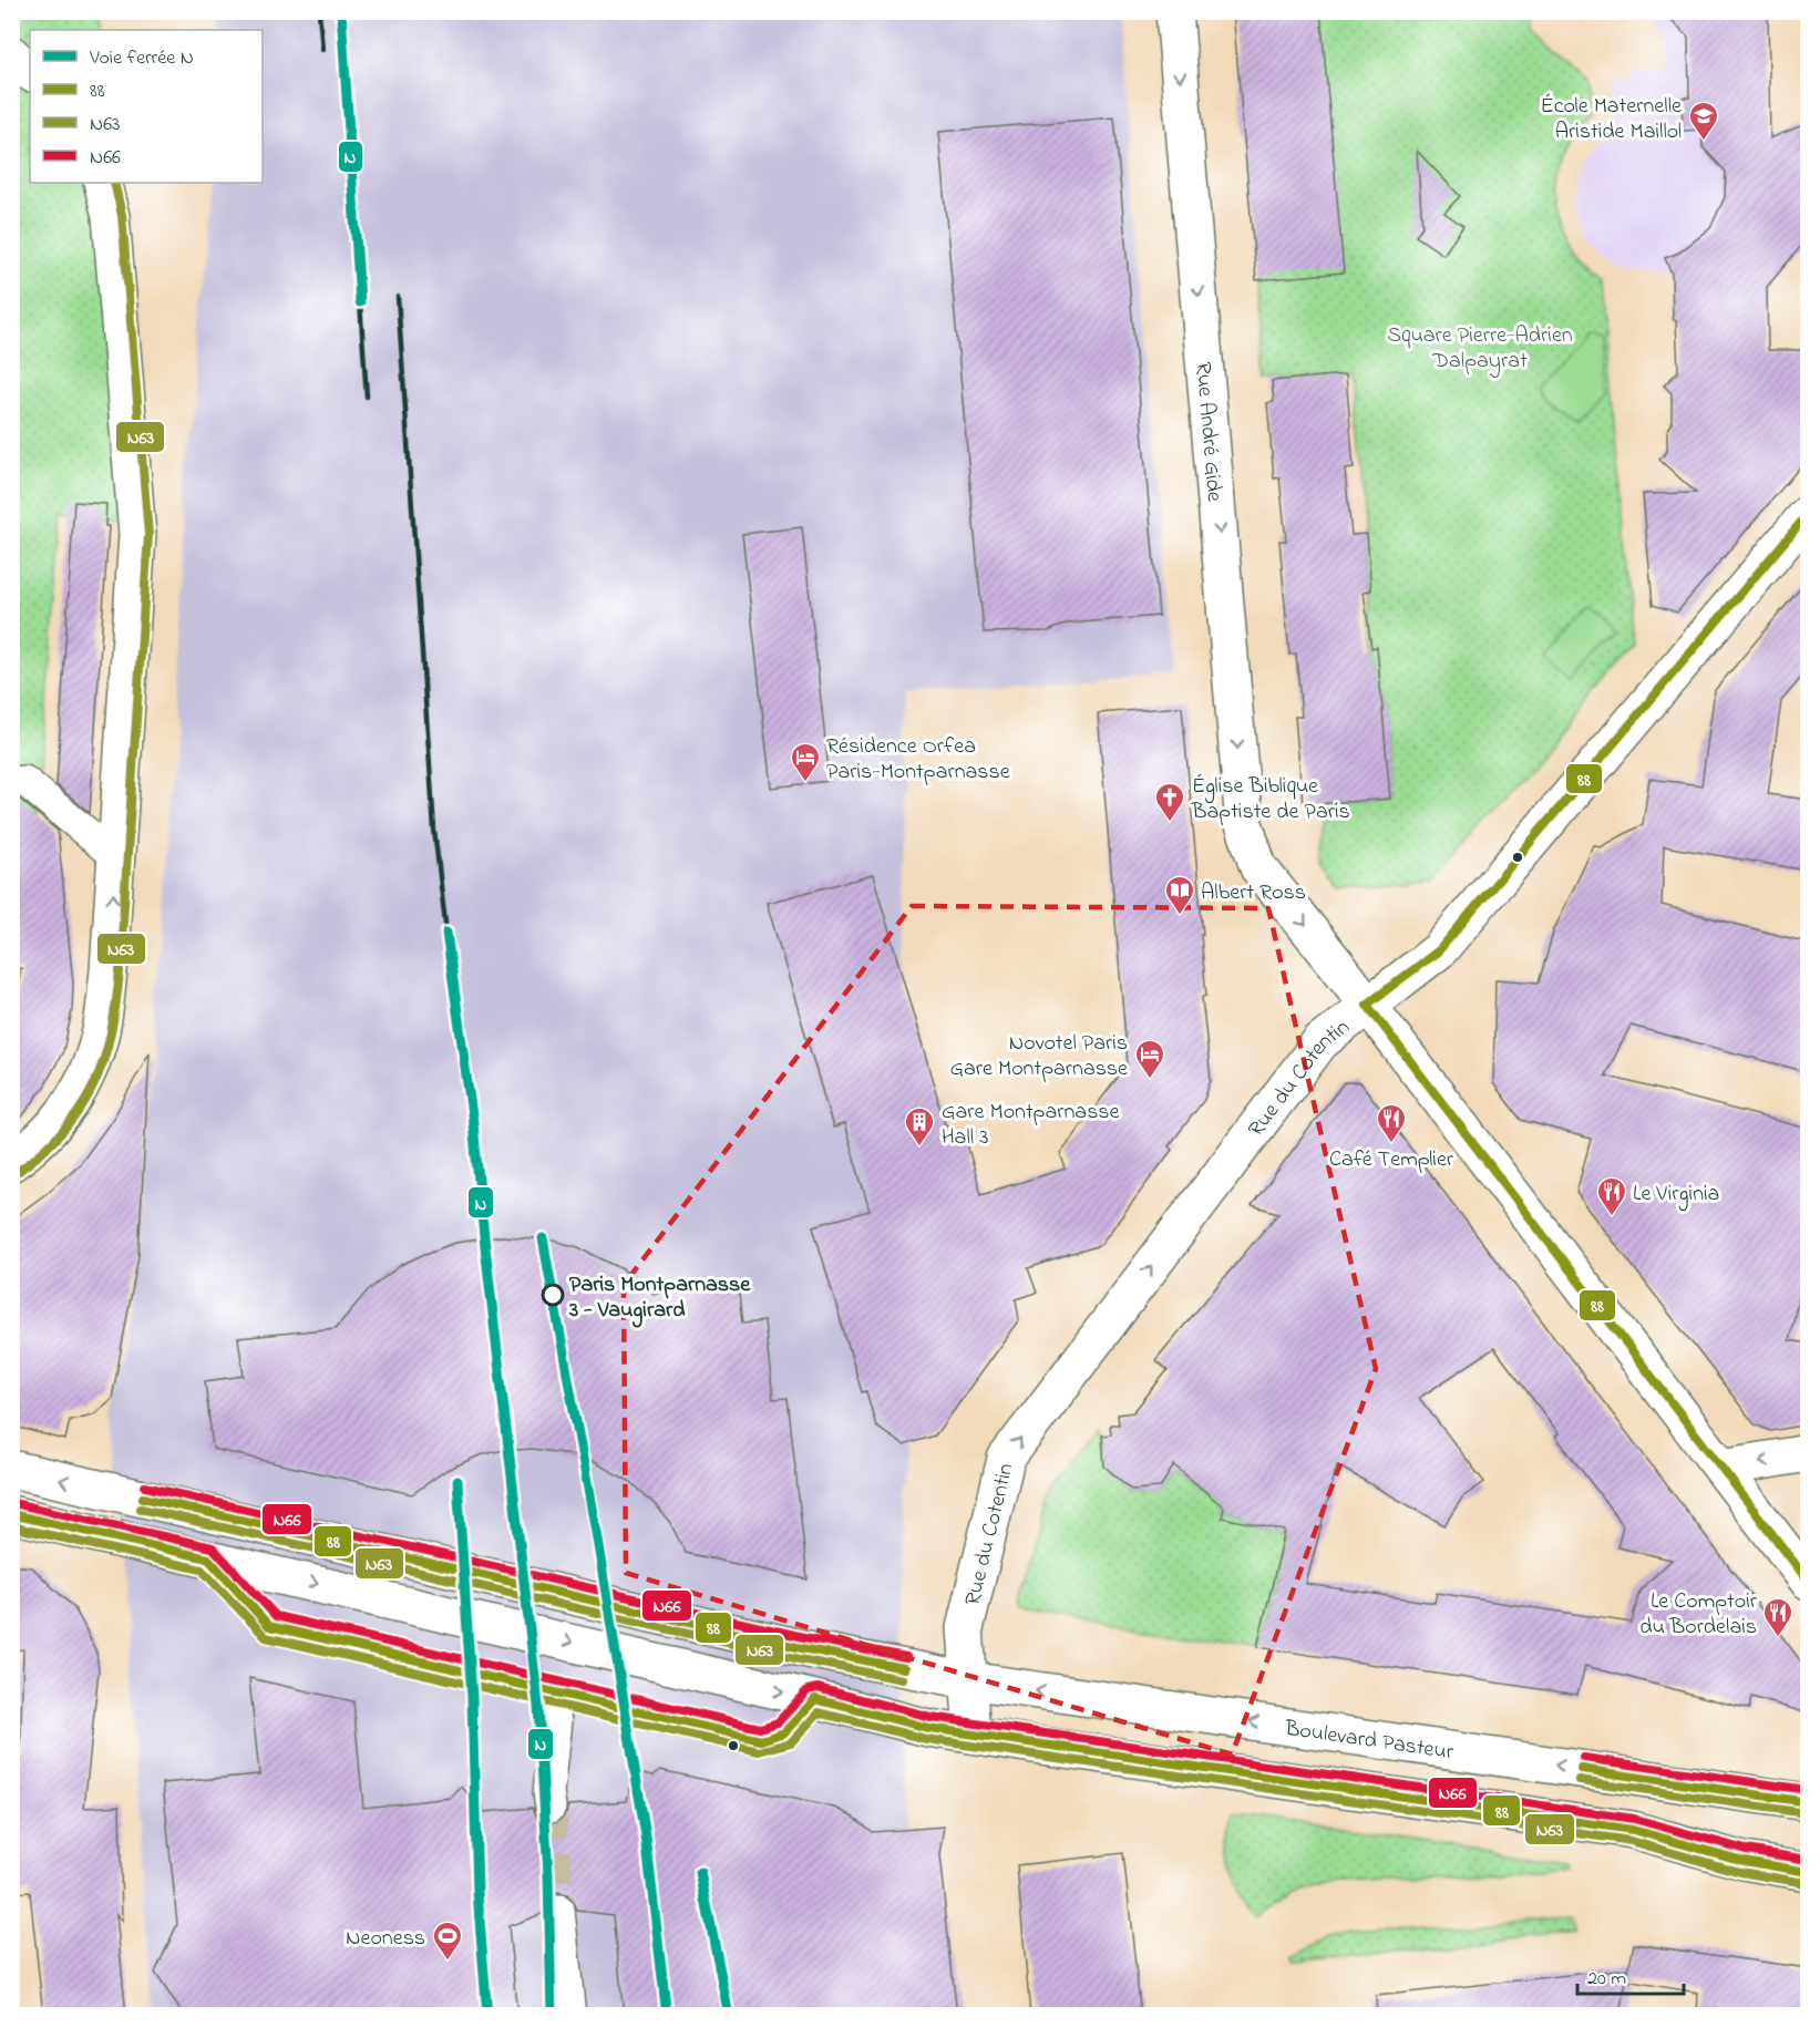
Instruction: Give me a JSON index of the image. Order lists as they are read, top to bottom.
{
  "streets": {
    "main road": ["Rue André Gide", "Rue du Cotentin", "Boulevard Pasteur"]
  },
  "crossings": [
    ["Rue André Gide", "Rue du Cotentin"],
    ["Rue du Cotentin", "Boulevard Pasteur"]
  ],
  "one_way": ["Rue André Gide", "Rue du Cotentin"],
  "parks": ["Square Pierre-Adrien Dalpayrat"],
  "places": {
    "school or university": ["École Maternelle Aristide Maillol"],
    "hotel": ["Résidence Orfea Paris-Montparnasse", "Novotel Paris Gare Montparnasse"],
    "church": ["Église Biblique Baptiste de Paris"],
    "library": ["Albert Ross"],
    "restaurant": ["Café Templier", "Le Virginia", "Le Comptoir du Bordelais"],
    "building": ["Gare Montparnasse Hall 3"],
    "other": ["Paris Montparnasse 3 - Vaugirard"],
    "sports": ["Neoness"]
  },
  "lines": [
    "rail line N",
    "transit line N63",
    "transit line 88",
    "transit line N66"
  ],
  "legend": [
    "Voie ferrée N",
    "88",
    "N63",
    "N66"
  ],
  "scale_bar": "20 m"
}
